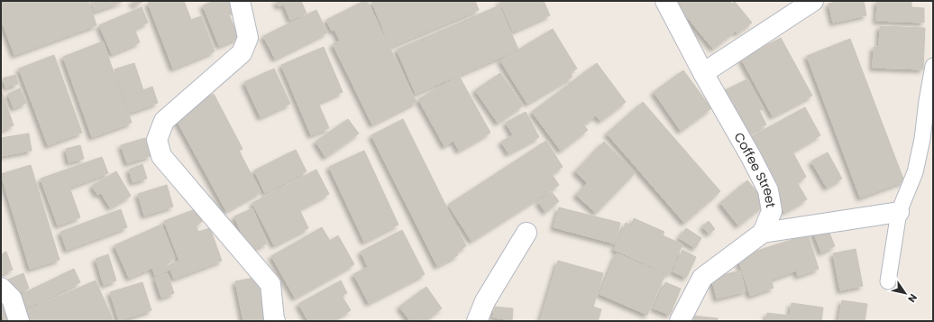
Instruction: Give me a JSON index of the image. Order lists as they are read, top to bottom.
{
  "streets": {
    "street": ["Coffee Street"]
  },
  "north": "bottom right"
}
